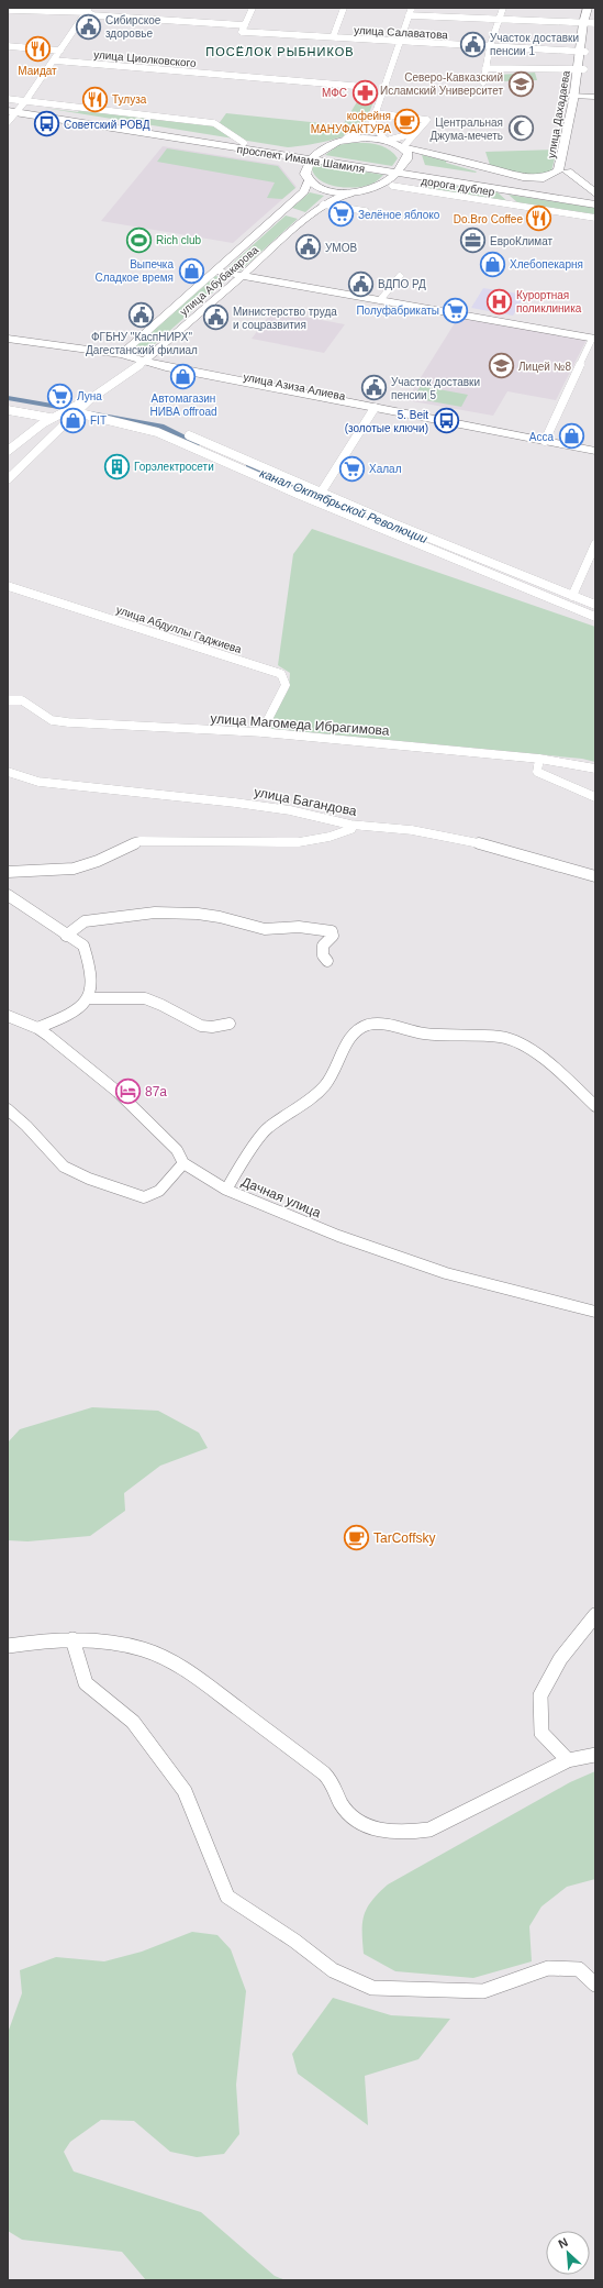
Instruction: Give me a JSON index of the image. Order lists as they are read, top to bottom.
{
  "streets": {
    "main road": [
      "улица Дахадаева",
      "проспект Имама Шамиля",
      "улица Абубакарова",
      "улица Азиза Алиева"
    ],
    "street": [
      "улица Салаватова",
      "улица Циолковского",
      "дорога дублер",
      "улица Абдуллы Гаджиева",
      "улица Магомеда Ибрагимова",
      "улица Багандова",
      "Дачная улица"
    ]
  },
  "crossings": [
    ["улица Салаватова", "улица Дахадаева"],
    ["улица Дахадаева", "улица Абубакарова"],
    ["проспект Имама Шамиля", "улица Абубакарова"],
    ["улица Абубакарова", "улица Азиза Алиева"],
    ["улица Абдуллы Гаджиева", "улица Магомеда Ибрагимова"]
  ],
  "districts": ["ПОСЁЛОК РЫБНИКОВ"],
  "water": ["канал Октябрьской Революции"],
  "places": {
    "public building": [
      "Сибирское здоровье",
      "Участок доставки пенсии 1",
      "УМОВ",
      "ВДПО РД",
      "ФГБНУ \"КаспНИРХ\" Дагестанский филиал",
      "Министерство труда и соцразвития",
      "Участок доставки пенсии 5"
    ],
    "restaurant": ["Маидат", "Тулуза", "Do.Bro Coffee"],
    "school or university": ["Северо-Кавказский Исламский Университет", "Лицей №8"],
    "pharmacy": ["МФС"],
    "cafe": ["кофейня МАНУФАКТУРА", "TarCoffsky"],
    "bus stop": ["Советский РОВД", "5. Beit (золотые ключи)"],
    "mosque": ["Центральная Джума-мечеть"],
    "supermarket": [
      "Зелёное яблоко",
      "Полуфабрикаты",
      "Луна",
      "Халал"
    ],
    "sports": ["Rich club"],
    "office": ["ЕвроКлимат"],
    "shop": [
      "Хлебопекарня",
      "Выпечка Сладкое время",
      "Автомагазин НИВА offroad",
      "FIT",
      "Асса"
    ],
    "hospital": ["Курортная поликлиника"],
    "building": ["Горэлектросети"],
    "hotel": ["87а"]
  },
  "north": "top left"
}
